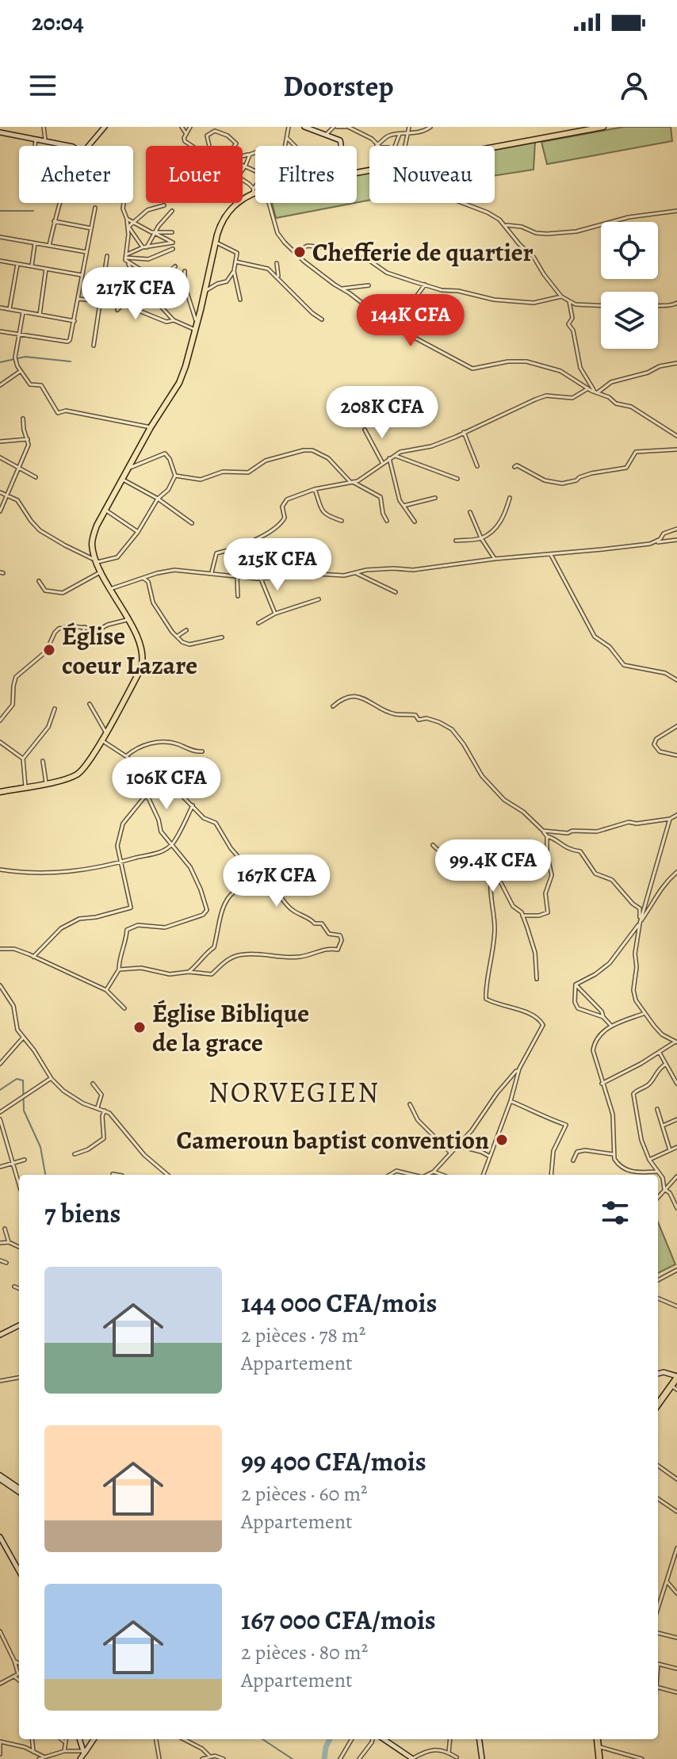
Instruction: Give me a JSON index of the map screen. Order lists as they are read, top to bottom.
{
  "districts": ["NORVEGIEN"],
  "places": [
    "Chefferie de quartier",
    "Église coeur Lazare",
    "Église Biblique de la grace",
    "Cameroun baptist convention"
  ],
  "page": {
    "status": "20:04",
    "header": "Doorstep",
    "chip": [
      "Acheter",
      "Louer",
      "Filtres",
      "Nouveau"
    ],
    "price": [
      "217K CFA",
      "144K CFA",
      "208K CFA",
      "215K CFA",
      "106K CFA",
      "99.4K CFA",
      "167K CFA"
    ],
    "heading": "7 biens",
    "list": [
      {
        "name": "144 000 CFA/mois",
        "note": "2 pièces · 78 m² · Appartement"
      },
      {
        "name": "99 400 CFA/mois",
        "note": "2 pièces · 60 m² · Appartement"
      },
      {
        "name": "167 000 CFA/mois",
        "note": "2 pièces · 80 m² · Appartement"
      }
    ]
  }
}
